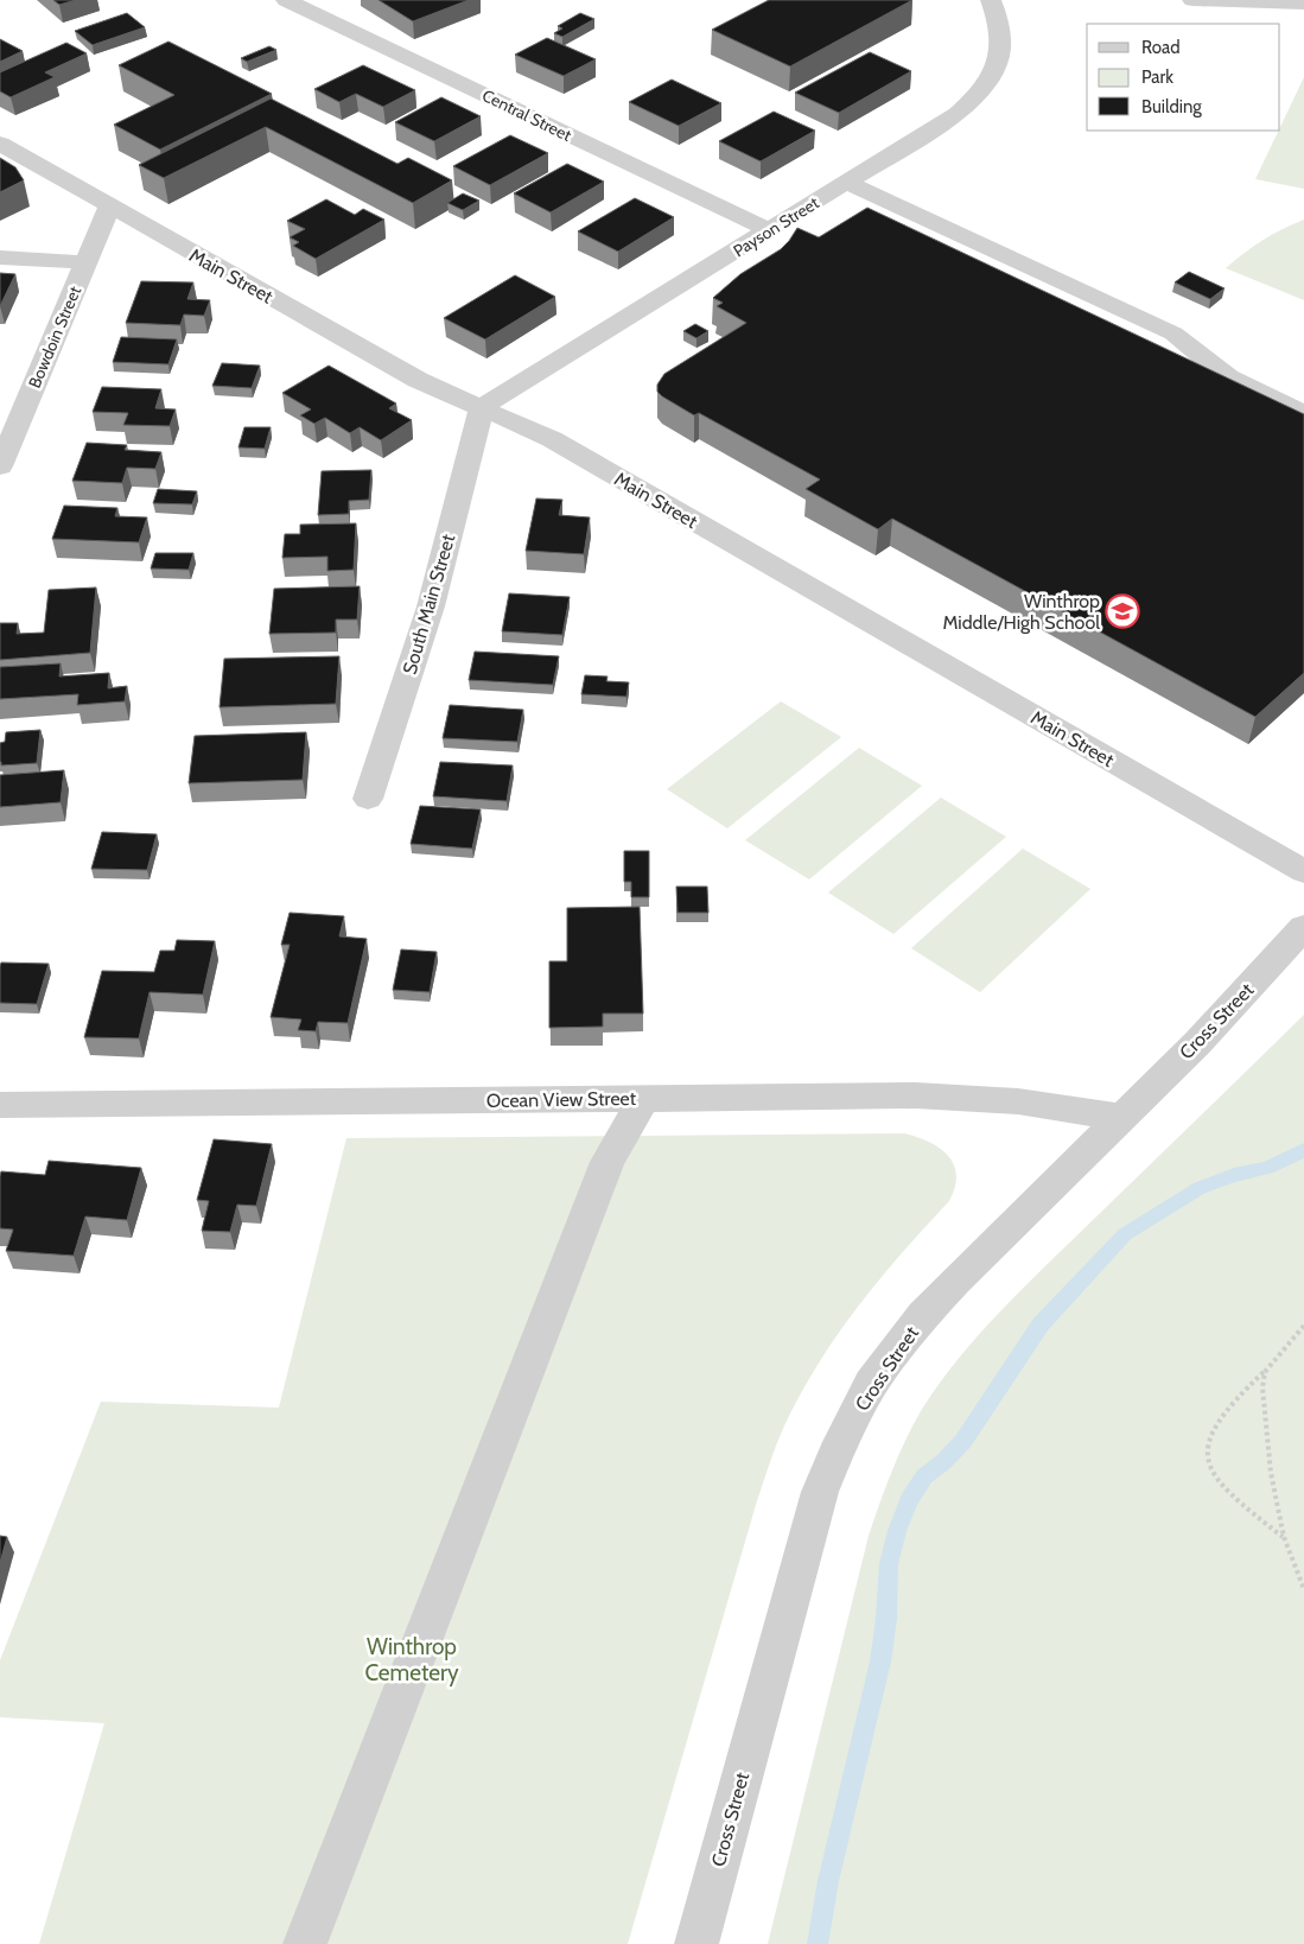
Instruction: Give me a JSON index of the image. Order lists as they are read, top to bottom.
{
  "streets": {
    "street": [
      "Central Street",
      "Payson Street",
      "Main Street",
      "Bowdoin Street",
      "South Main Street",
      "Cross Street",
      "Ocean View Street"
    ]
  },
  "crossings": [
    ["Central Street", "Payson Street"],
    ["Payson Street", "Main Street"],
    ["Payson Street", "South Main Street"],
    ["Main Street", "Bowdoin Street"],
    ["Main Street", "South Main Street"],
    ["Cross Street", "Ocean View Street"]
  ],
  "parks": ["Winthrop Cemetery"],
  "places": {
    "school or university": ["Winthrop Middle/High School"]
  },
  "legend": ["Road", "Park", "Building"]
}
